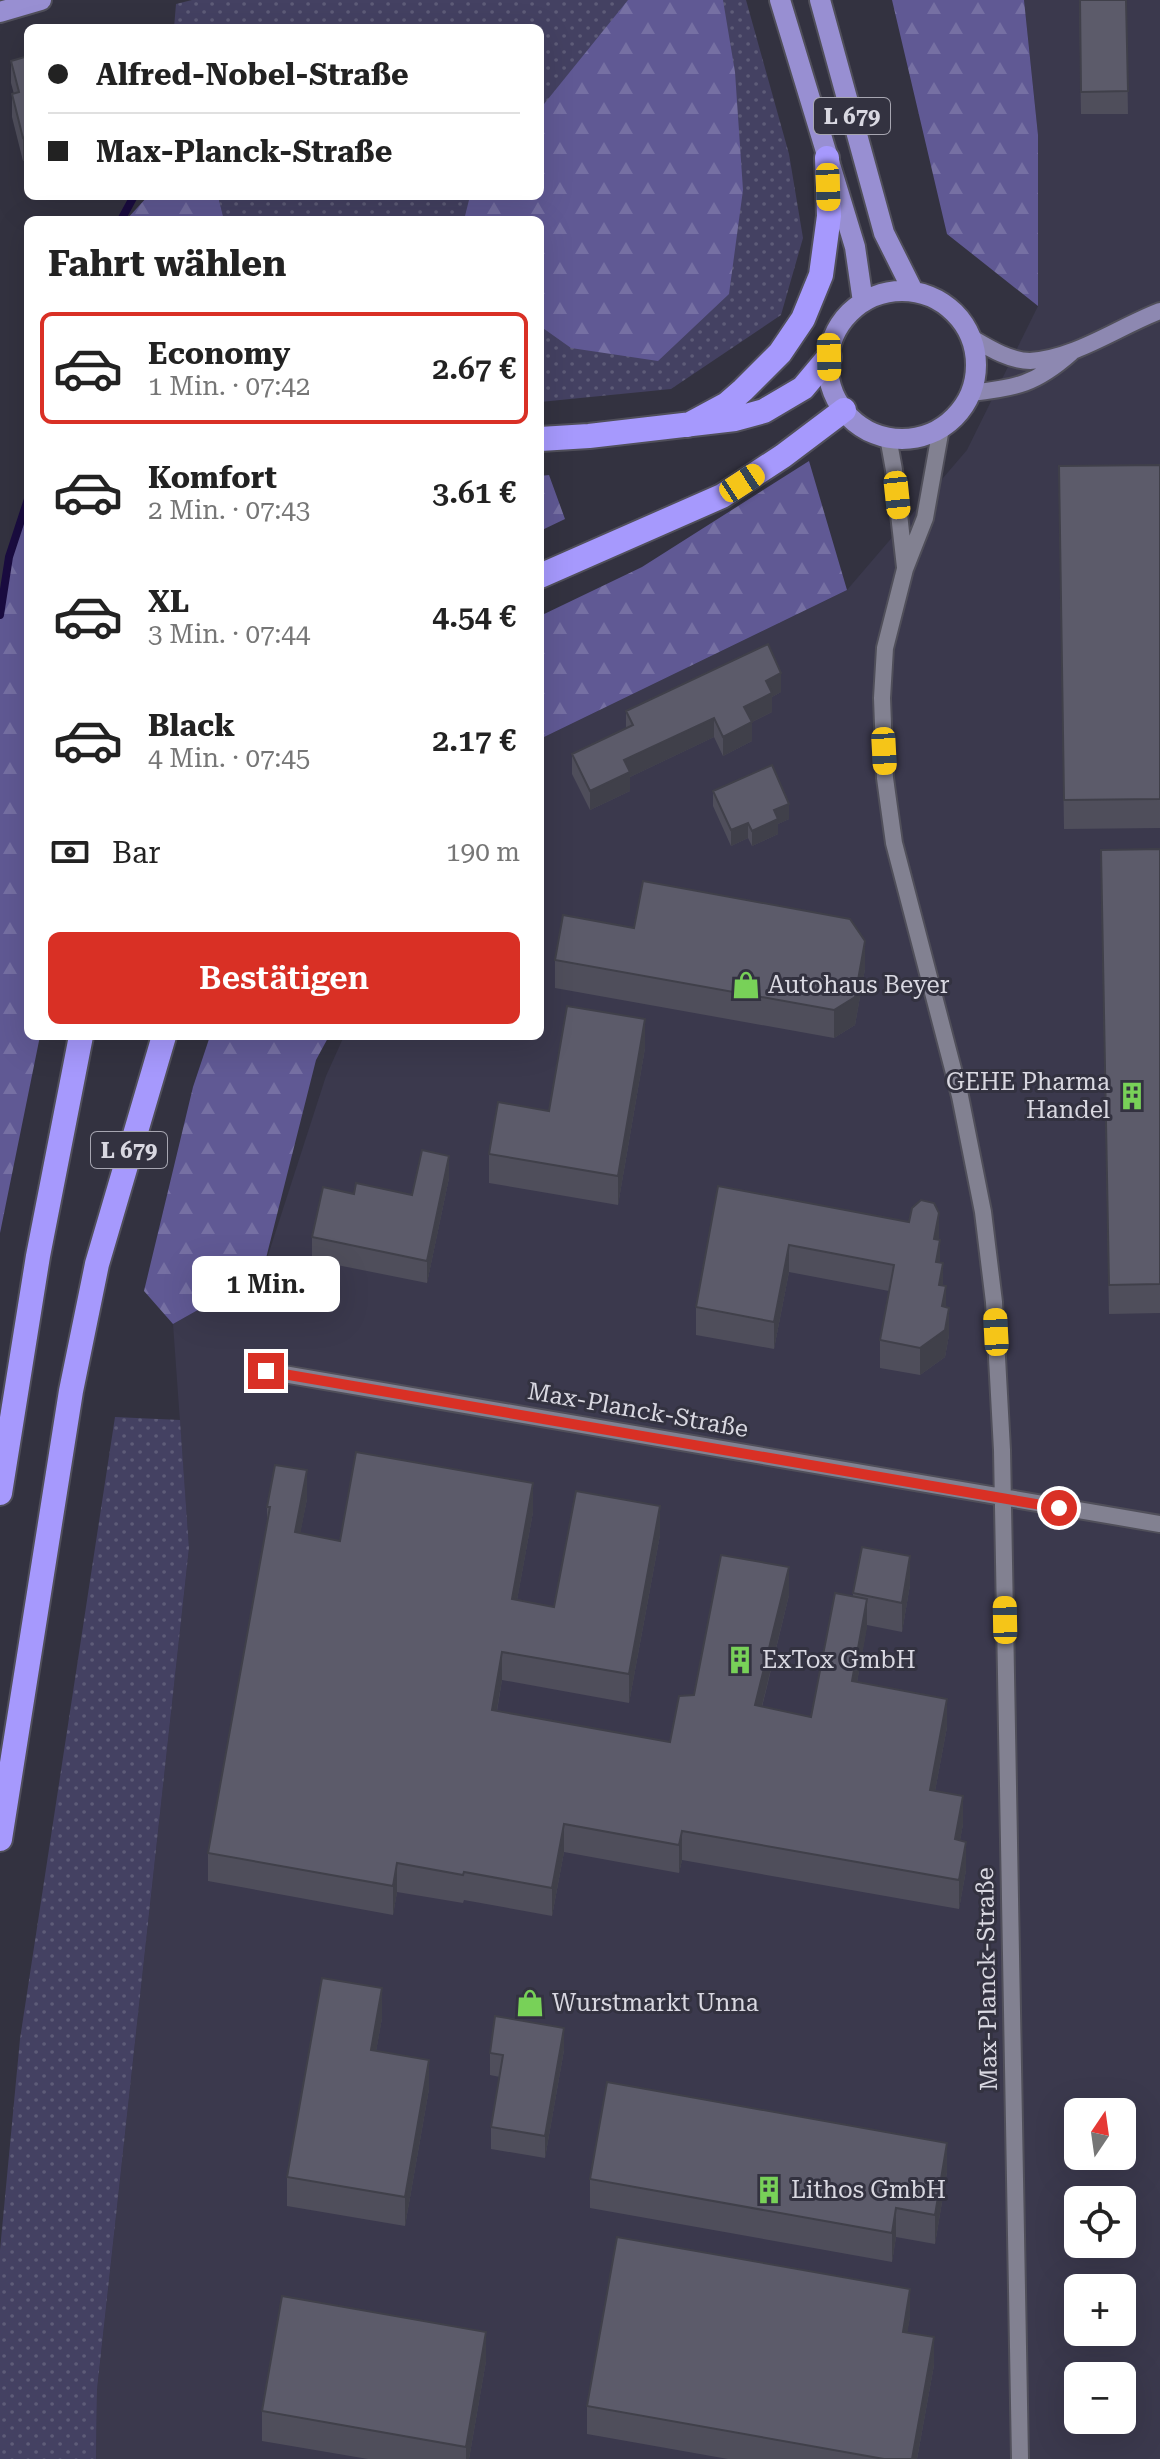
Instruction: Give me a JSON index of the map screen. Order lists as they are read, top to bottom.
{
  "streets": {
    "highway": ["L 679"],
    "street": ["Max-Planck-Straße"]
  },
  "crossings": [
    ["L 679", "Max-Planck-Straße"]
  ],
  "places": {
    "shop": ["Autohaus Beyer", "Wurstmarkt Unna"],
    "building": ["GEHE Pharma Handel", "ExTox GmbH", "Lithos GmbH"]
  },
  "north": "top",
  "page": {
    "banner": ["Alfred-Nobel-Straße", "Max-Planck-Straße"],
    "heading": "Fahrt wählen",
    "list": [
      {
        "name": "Economy",
        "note": "1 Min. · 07:42",
        "value": "2.67 €"
      },
      {
        "name": "Komfort",
        "note": "2 Min. · 07:43",
        "value": "3.61 €"
      },
      {
        "name": "XL",
        "note": "3 Min. · 07:44",
        "value": "4.54 €"
      },
      {
        "name": "Black",
        "note": "4 Min. · 07:45",
        "value": "2.17 €"
      }
    ],
    "pay": ["Bar", "190 m"],
    "buttons": "Bestätigen",
    "bubble": "1 Min.",
    "map_buttons": ["+", "−"]
  }
}
